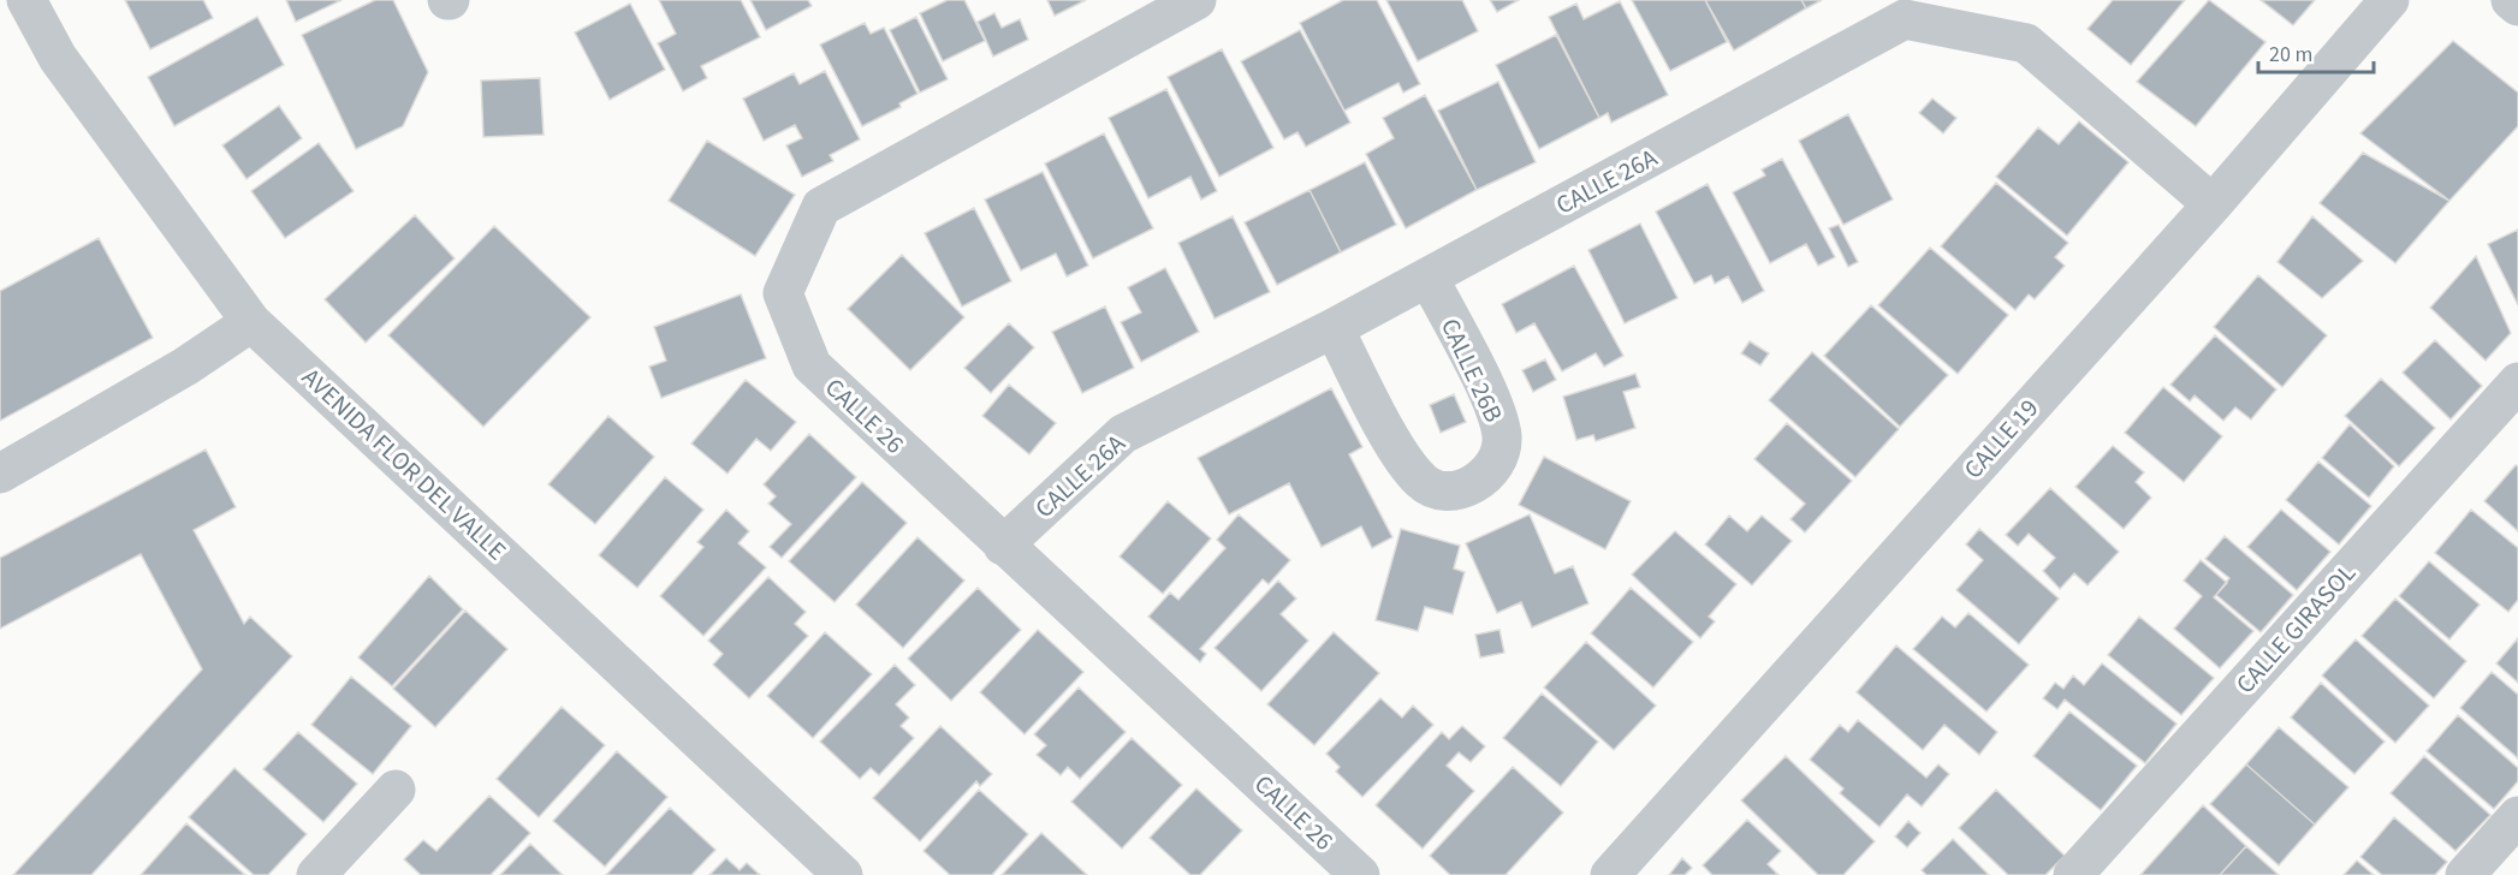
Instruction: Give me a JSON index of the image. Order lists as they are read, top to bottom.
{
  "streets": {
    "street": [
      "CALLE 26A",
      "CALLE 26B",
      "CALLE 26",
      "CALLE 19",
      "AVENIDA FLOR DEL VALLE",
      "CALLE GIRASOL"
    ]
  },
  "crossings": [
    ["CALLE 26A", "CALLE 26B"],
    ["CALLE 26A", "CALLE 26"],
    ["CALLE 26A", "CALLE 19"]
  ],
  "scale_bar": "20 m"
}
